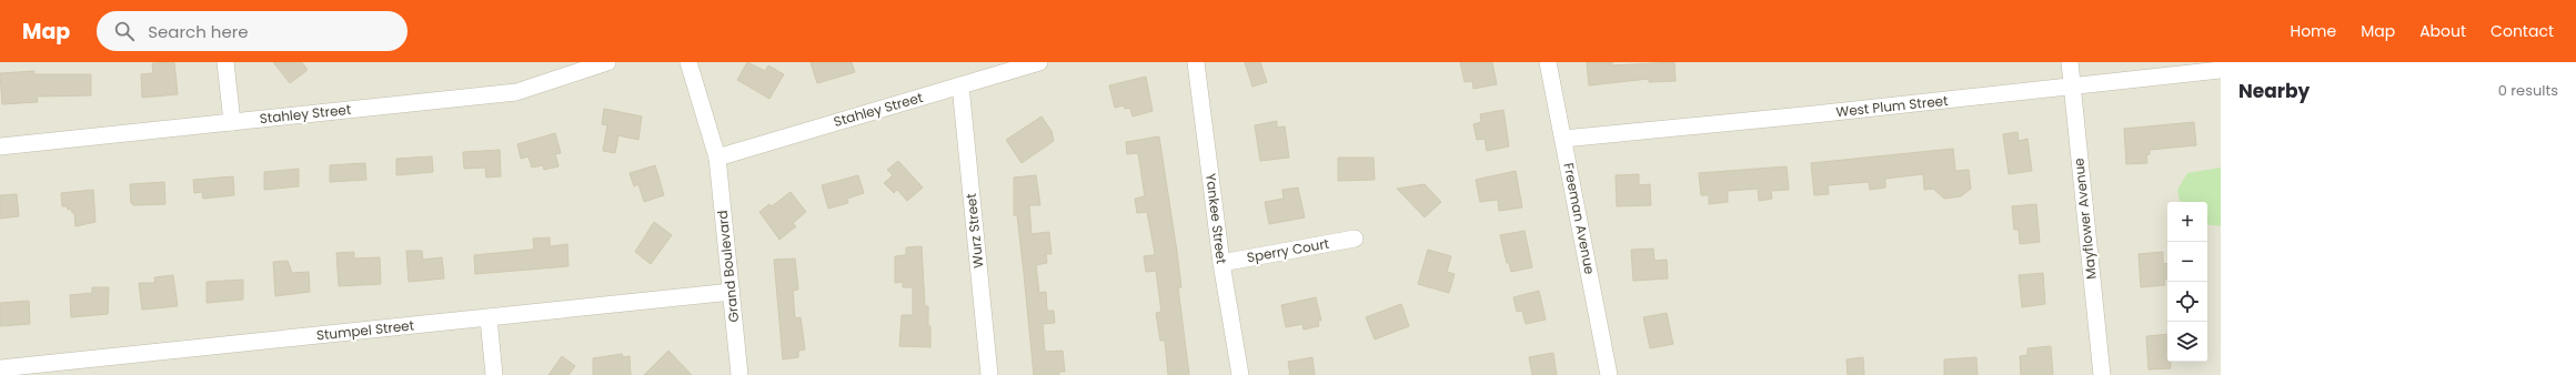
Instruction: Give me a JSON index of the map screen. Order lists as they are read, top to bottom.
{
  "streets": {
    "street": [
      "West Plum Street",
      "Stahley Street",
      "Yankee Street",
      "Freeman Avenue",
      "Mayflower Avenue",
      "Wurz Street",
      "Sperry Court",
      "Grand Boulevard",
      "Stumpel Street"
    ]
  },
  "crossings": [
    ["West Plum Street", "Freeman Avenue"],
    ["West Plum Street", "Mayflower Avenue"],
    ["Stahley Street", "Wurz Street"],
    ["Stahley Street", "Grand Boulevard"],
    ["Yankee Street", "Sperry Court"],
    ["Grand Boulevard", "Stumpel Street"]
  ],
  "page": {
    "header": "Map",
    "search": "Search here",
    "nav": [
      "Home",
      "Map",
      "About",
      "Contact"
    ],
    "heading": ["Nearby", "0 results"],
    "map_buttons": ["+", "−"]
  }
}
